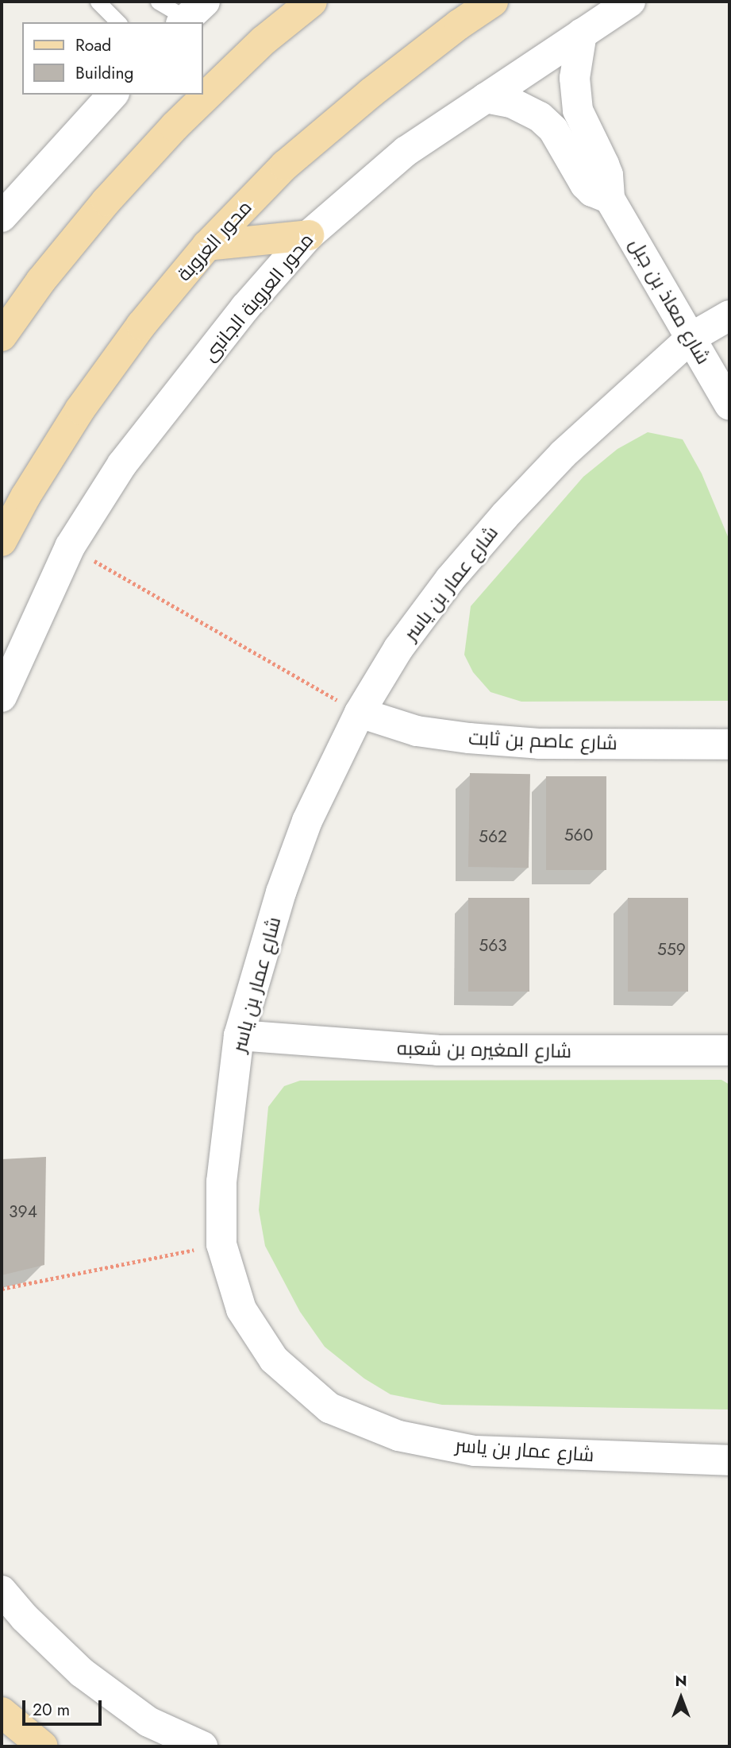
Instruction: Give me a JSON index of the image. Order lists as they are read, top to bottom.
{
  "streets": {
    "main road": ["محور العروبة"],
    "street": [
      "محور العروبة الجانبى",
      "شارع معاذ بن جبل",
      "شارع عمار بن ياسر",
      "شارع عاصم بن ثابت",
      "شارع المغيره بن شعبه"
    ]
  },
  "crossings": [
    ["محور العروبة الجانبى", "شارع معاذ بن جبل"],
    ["شارع معاذ بن جبل", "شارع عمار بن ياسر"],
    ["شارع عمار بن ياسر", "شارع عاصم بن ثابت"],
    ["شارع عمار بن ياسر", "شارع المغيره بن شعبه"]
  ],
  "house_numbers": [
    "560",
    "562",
    "563",
    "559",
    "394"
  ],
  "legend": ["Road", "Building"],
  "scale_bar": "20 m",
  "north": "top"
}
